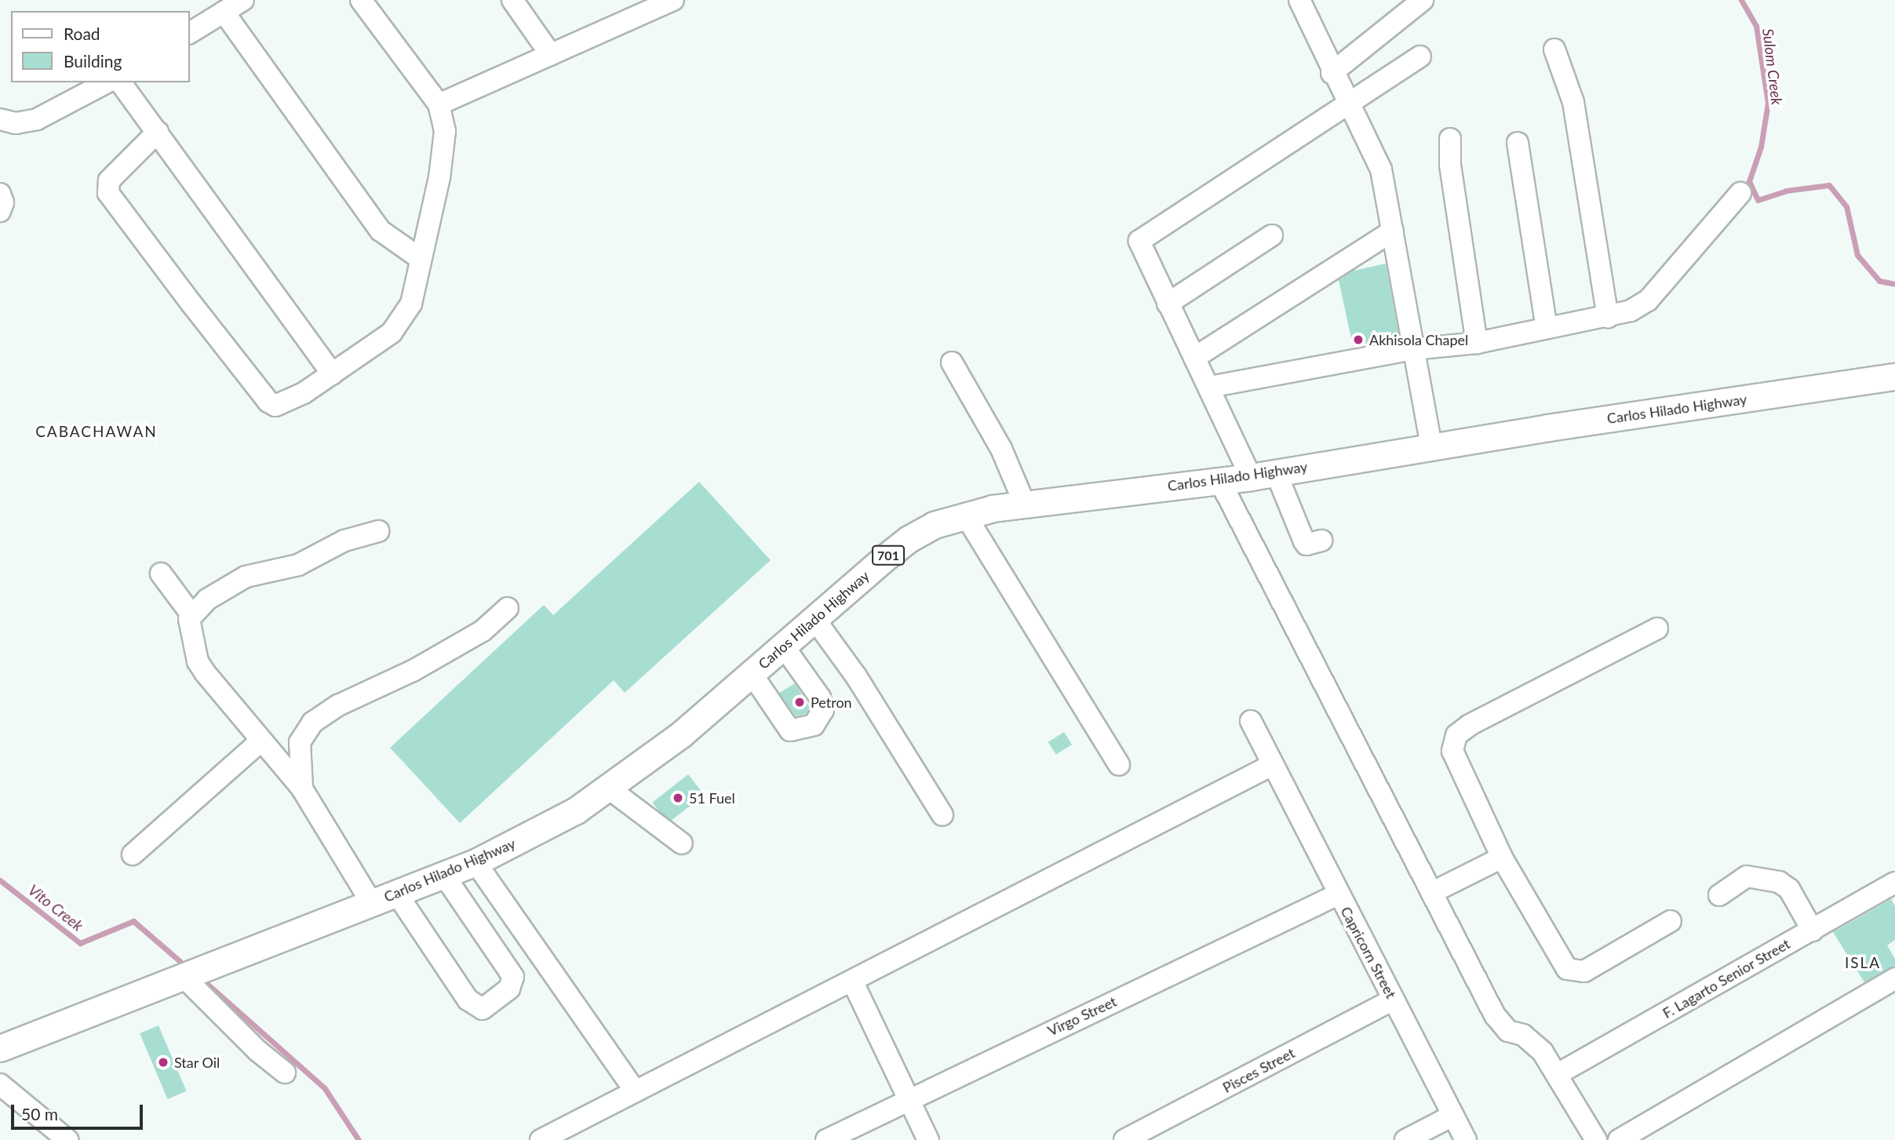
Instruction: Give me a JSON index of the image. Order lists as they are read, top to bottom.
{
  "streets": {
    "main road": ["Carlos Hilado Highway", "701"],
    "street": [
      "Capricorn Street",
      "F. Lagarto Senior Street",
      "Virgo Street",
      "Pisces Street"
    ]
  },
  "crossings": [
    ["Capricorn Street", "Virgo Street"],
    ["Capricorn Street", "Pisces Street"]
  ],
  "districts": ["CABACHAWAN", "ISLA"],
  "water": ["Sulom Creek", "Vito Creek"],
  "places": [
    "Akhisola Chapel",
    "Petron",
    "51 Fuel",
    "Star Oil"
  ],
  "legend": ["Road", "Building"],
  "scale_bar": "50 m"
}
